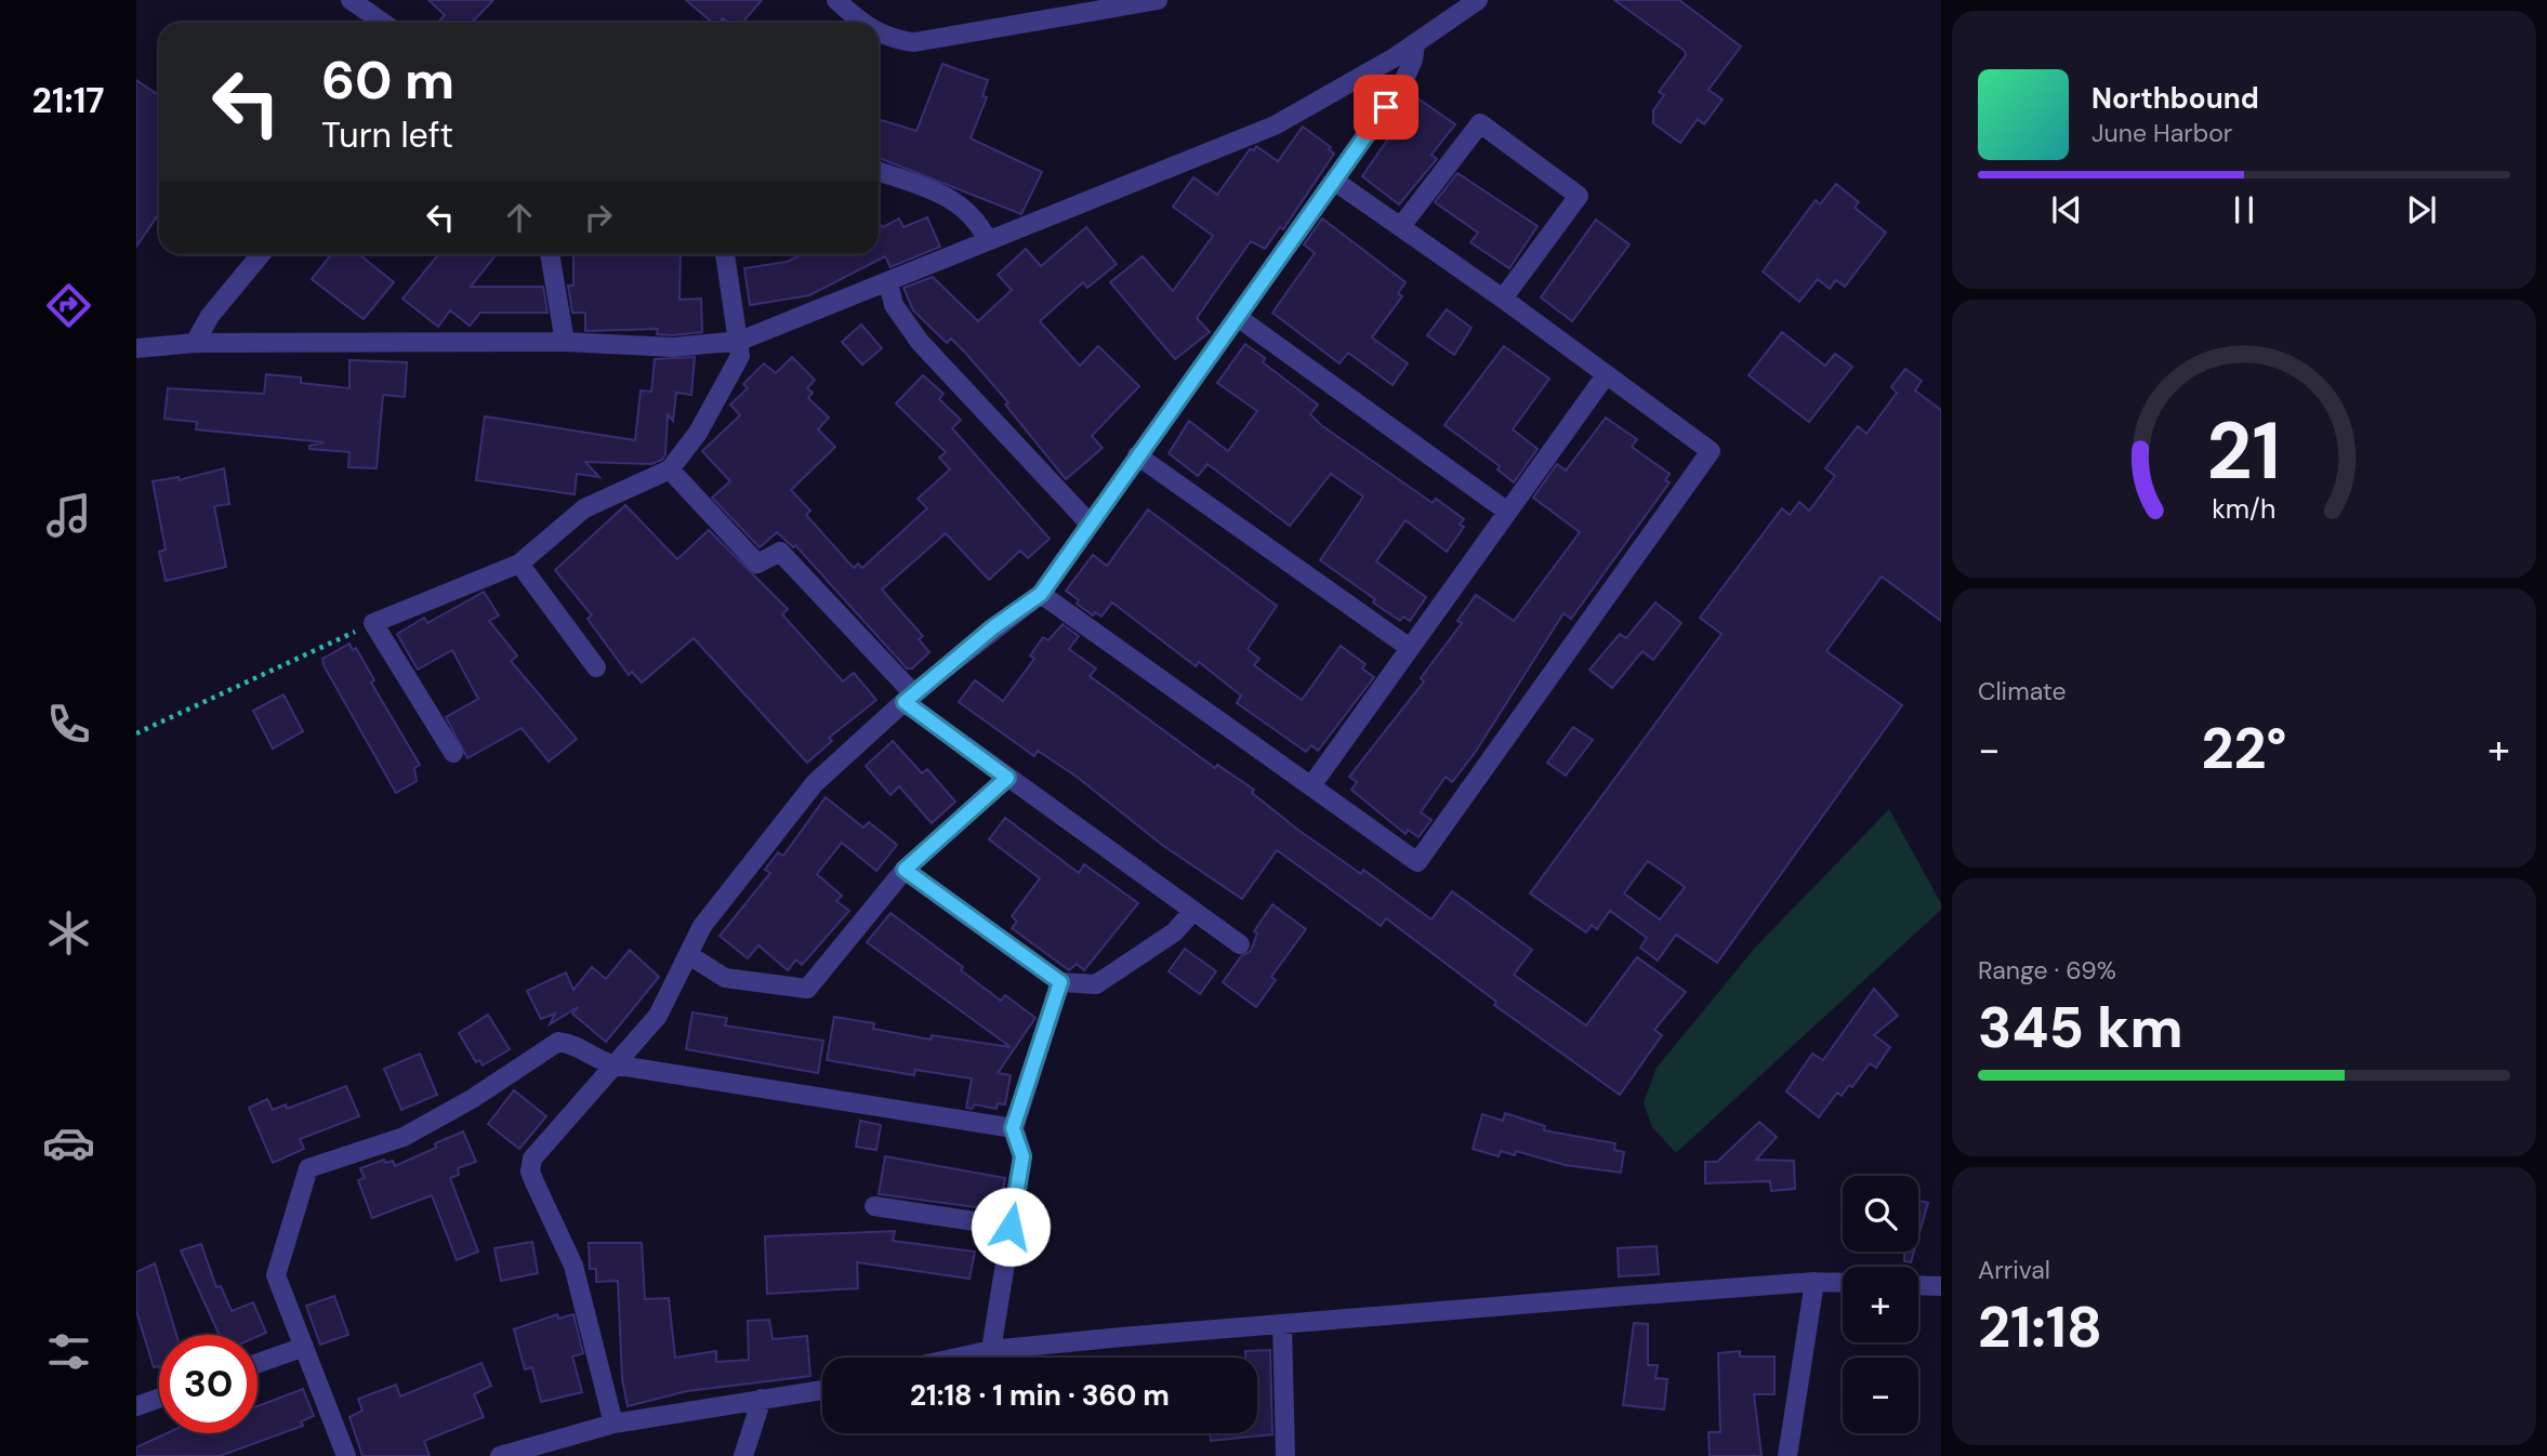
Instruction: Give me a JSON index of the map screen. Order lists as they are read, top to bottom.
{
  "page": {
    "tabs": "21:17",
    "turn": ["60 m", "Turn left"],
    "song": ["Northbound", "June Harbor"],
    "tile": [
      "Climate",
      ["Range · 69%", "345 km"],
      ["Arrival", "21:18"]
    ],
    "heat": ["−", "22°", "+"],
    "map_buttons": ["+", "−"],
    "limit": "30",
    "trip": "21:18 · 1 min · 360 m",
    "gauge": ["21", "km/h"]
  }
}
